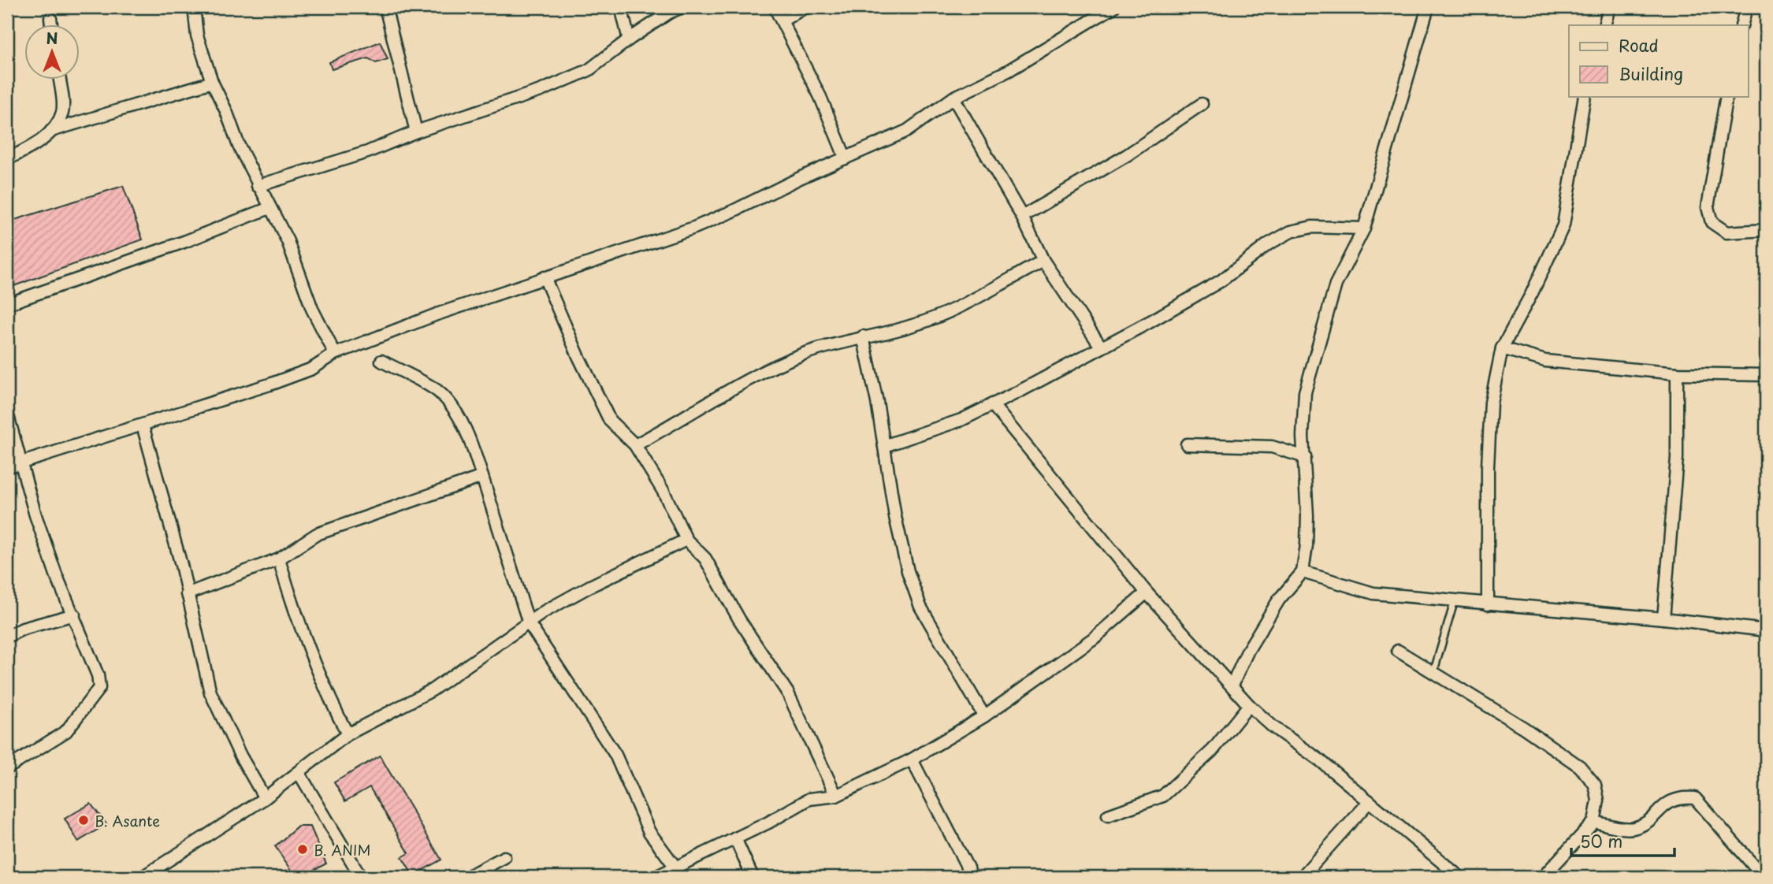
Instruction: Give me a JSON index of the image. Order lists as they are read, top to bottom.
{
  "places": ["B. Asante", "B. ANIM"],
  "legend": ["Road", "Building"],
  "scale_bar": "50 m",
  "north": "top"
}
